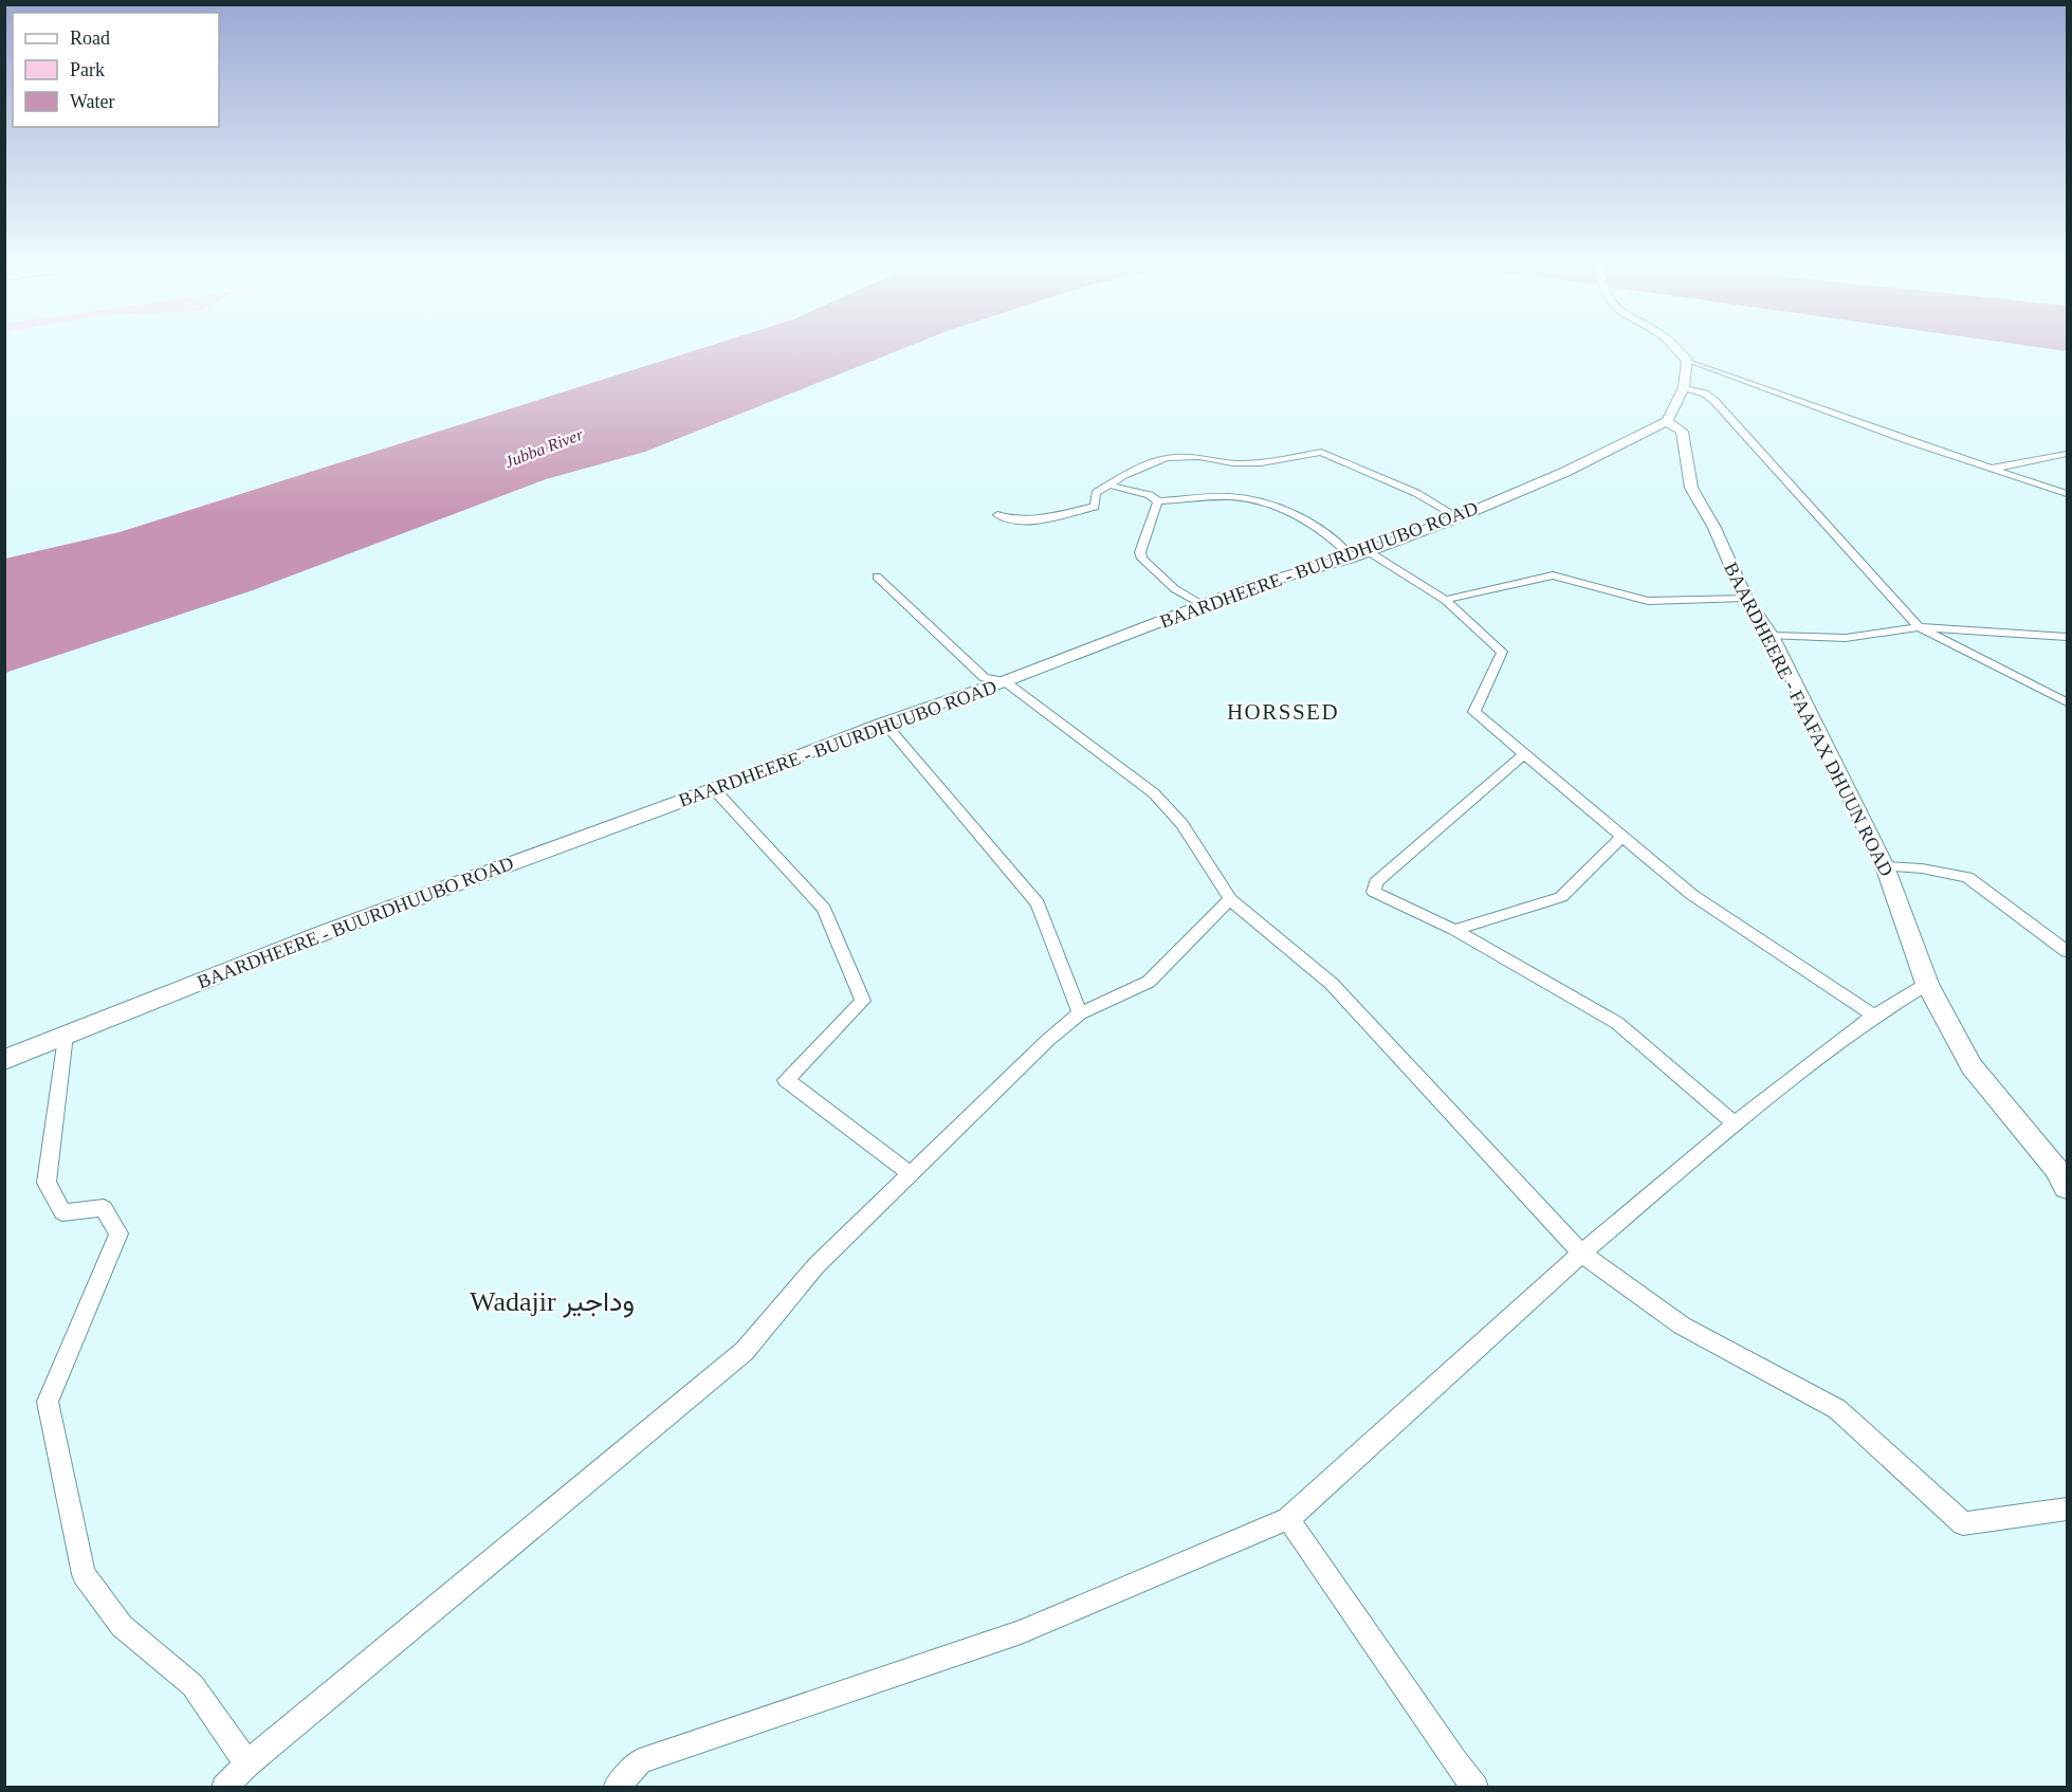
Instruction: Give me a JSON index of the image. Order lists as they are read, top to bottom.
{
  "streets": {
    "main road": ["BAARDHEERE - BUURDHUUBO ROAD", "BAARDHEERE - FAAFAX DHUUN ROAD"]
  },
  "crossings": [
    ["BAARDHEERE - BUURDHUUBO ROAD", "BAARDHEERE - FAAFAX DHUUN ROAD"]
  ],
  "districts": ["HORSSED", "Wadajir وداجير"],
  "water": ["Jubba River"],
  "legend": ["Road", "Park", "Water"]
}
